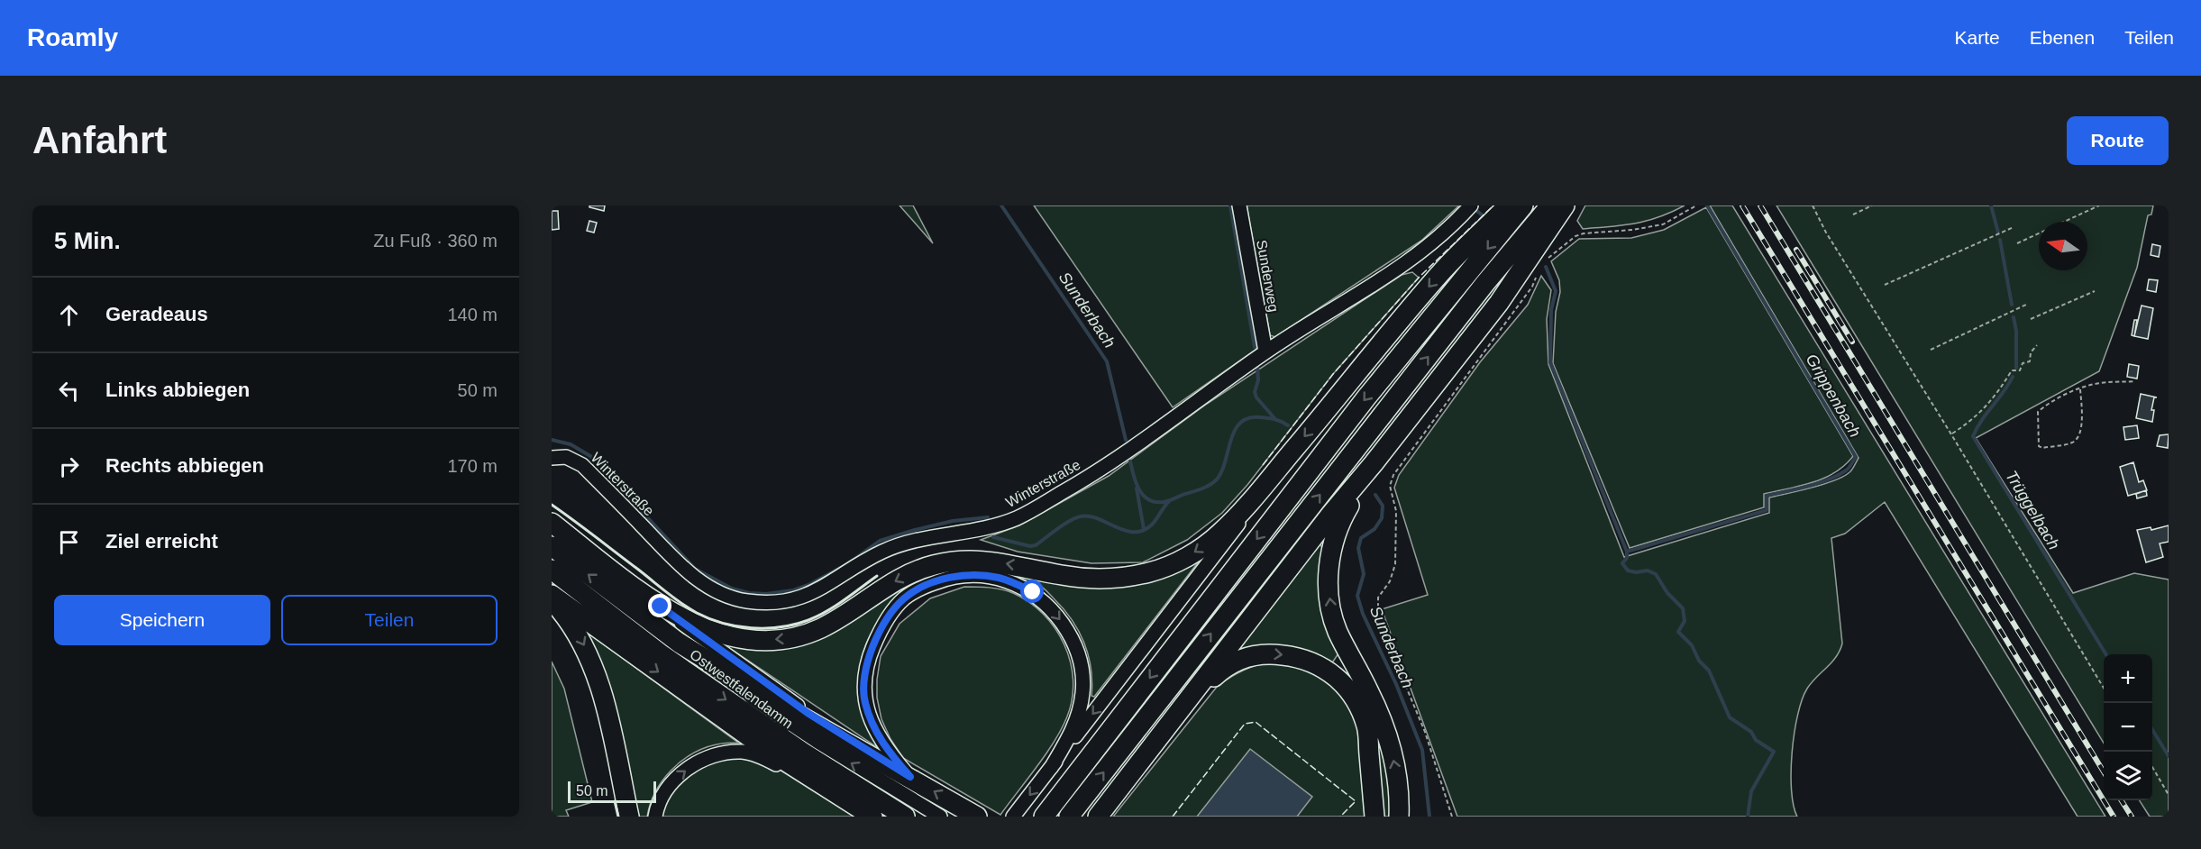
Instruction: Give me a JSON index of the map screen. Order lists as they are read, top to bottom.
{
  "streets": {
    "highway": ["Ostwestfalendamm"],
    "street": ["Sunderweg", "Winterstraße"]
  },
  "crossings": [
    ["Sunderweg", "Winterstraße"]
  ],
  "water": ["Sunderbach", "Grippenbach", "Trüggelbach"],
  "scale_bar": "50 m",
  "north": "left",
  "page": {
    "header": "Roamly",
    "nav": ["Karte", "Ebenen", "Teilen"],
    "buttons": [
      "Route",
      ["Speichern", "Teilen"]
    ],
    "title": "Anfahrt",
    "heading": ["5 Min.", "Zu Fuß · 360 m"],
    "list": [
      ["Geradeaus", "140 m"],
      ["Links abbiegen", "50 m"],
      ["Rechts abbiegen", "170 m"],
      "Ziel erreicht"
    ],
    "map_buttons": ["+", "−"],
    "scale": "50 m"
  }
}
